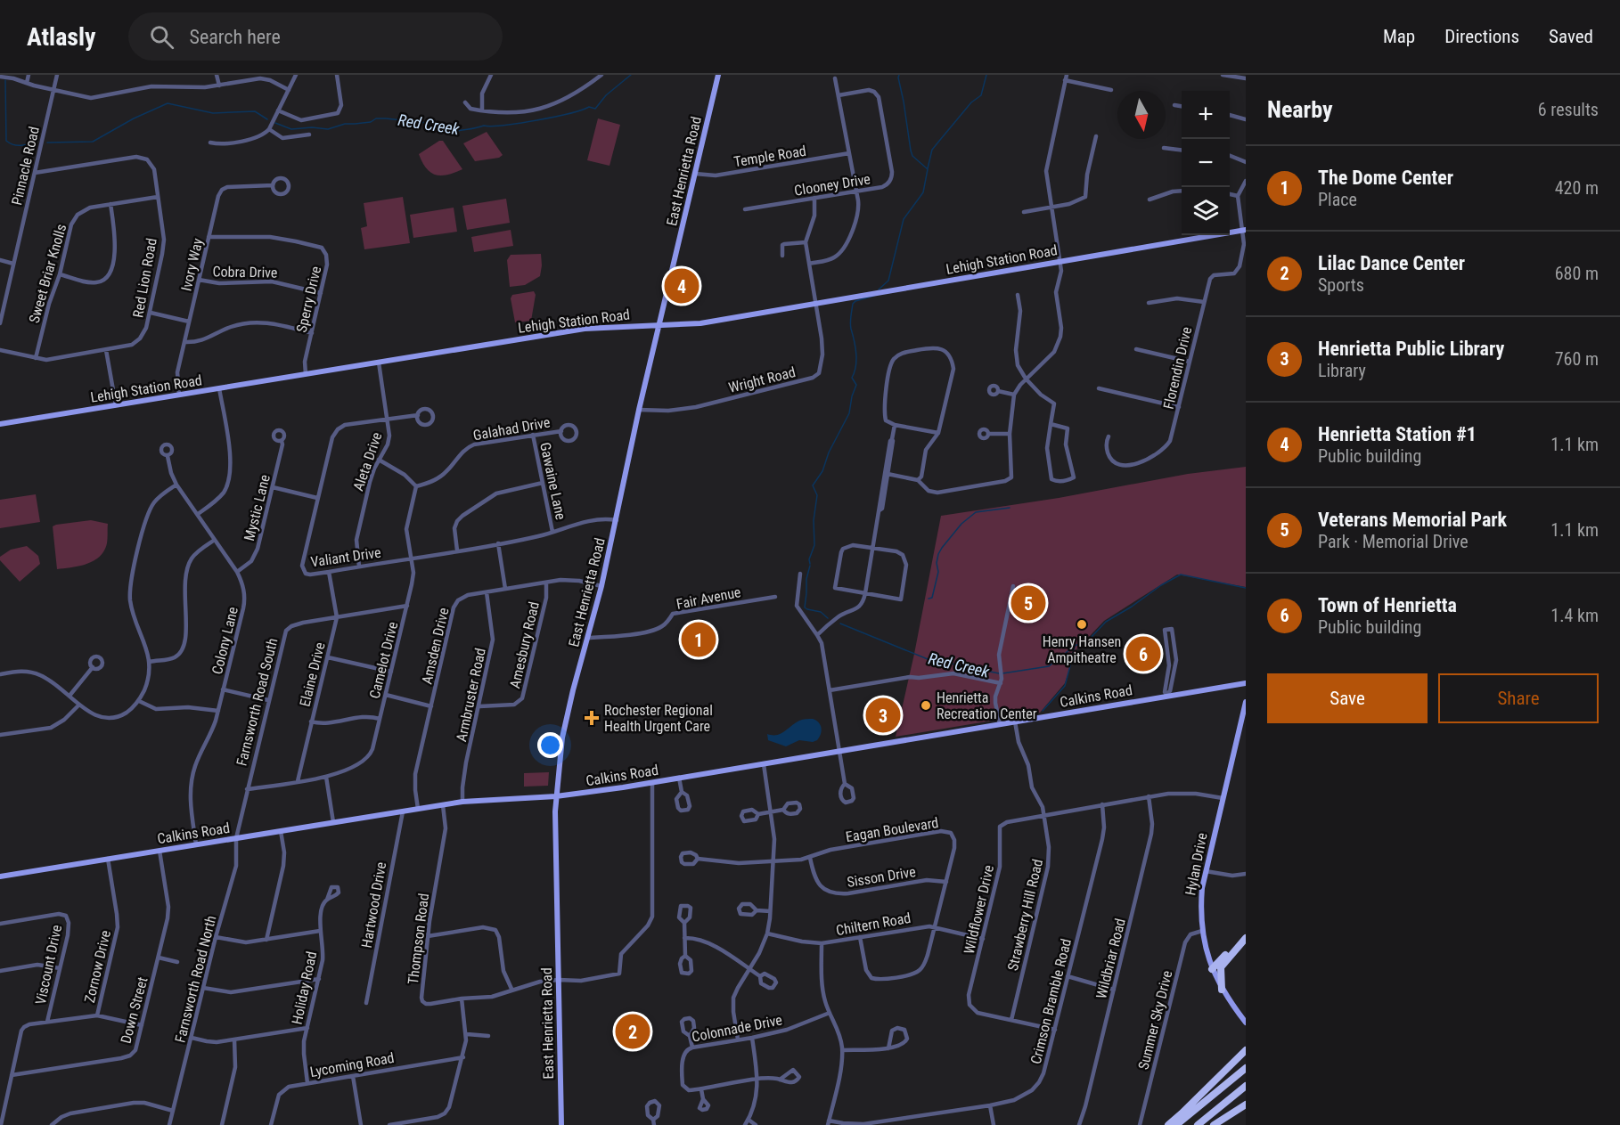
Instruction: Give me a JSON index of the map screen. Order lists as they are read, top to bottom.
{
  "streets": {
    "main road": [
      "East Henrietta Road",
      "Lehigh Station Road",
      "Calkins Road",
      "Hylan Drive"
    ],
    "street": [
      "Temple Road",
      "Pinnacle Road",
      "Clooney Drive",
      "Ivory Way",
      "Cobra Drive",
      "Sweet Briar Knolls",
      "Red Lion Road",
      "Sperry Drive",
      "Florendin Drive",
      "Wright Road",
      "Galahad Drive",
      "Aleta Drive",
      "Gawaine Lane",
      "Mystic Lane",
      "Valiant Drive",
      "Fair Avenue",
      "Colony Lane",
      "Amesbury Road",
      "Amsden Drive",
      "Camelot Drive",
      "Elaine Drive",
      "Armbruster Road",
      "Farnsworth Road South",
      "Eagan Boulevard",
      "Sisson Drive",
      "Hartwood Drive",
      "Wildflower Drive",
      "Strawberry Hill Road",
      "Chiltern Road",
      "Thompson Road",
      "Wildbriar Road",
      "Viscount Drive",
      "Zornow Drive",
      "Farnsworth Road North",
      "Holiday Road",
      "Crimson Bramble Road",
      "Down Street",
      "Summer Sky Drive",
      "Colonnade Drive",
      "Lycoming Road"
    ]
  },
  "crossings": [
    ["Temple Road", "East Henrietta Road"],
    ["Pinnacle Road", "Red Lion Road"],
    ["East Henrietta Road", "Lehigh Station Road"],
    ["East Henrietta Road", "Wright Road"],
    ["East Henrietta Road", "Valiant Drive"],
    ["East Henrietta Road", "Fair Avenue"],
    ["East Henrietta Road", "Amsden Drive"],
    ["East Henrietta Road", "Calkins Road"],
    ["East Henrietta Road", "Thompson Road"],
    ["Lehigh Station Road", "Ivory Way"],
    ["Lehigh Station Road", "Sperry Drive"],
    ["Lehigh Station Road", "Florendin Drive"],
    ["Lehigh Station Road", "Wright Road"],
    ["Lehigh Station Road", "Aleta Drive"],
    ["Ivory Way", "Cobra Drive"],
    ["Ivory Way", "Sperry Drive"],
    ["Cobra Drive", "Sperry Drive"],
    ["Sweet Briar Knolls", "Red Lion Road"],
    ["Galahad Drive", "Gawaine Lane"],
    ["Galahad Drive", "Camelot Drive"],
    ["Aleta Drive", "Valiant Drive"],
    ["Gawaine Lane", "Valiant Drive"],
    ["Mystic Lane", "Colony Lane"],
    ["Valiant Drive", "Camelot Drive"],
    ["Valiant Drive", "Elaine Drive"],
    ["Colony Lane", "Calkins Road"],
    ["Amesbury Road", "Amsden Drive"],
    ["Amesbury Road", "Armbruster Road"],
    ["Amsden Drive", "Armbruster Road"],
    ["Amsden Drive", "Calkins Road"],
    ["Camelot Drive", "Elaine Drive"],
    ["Camelot Drive", "Farnsworth Road South"],
    ["Elaine Drive", "Farnsworth Road South"],
    ["Armbruster Road", "Calkins Road"],
    ["Calkins Road", "Farnsworth Road South"],
    ["Calkins Road", "Hartwood Drive"],
    ["Calkins Road", "Strawberry Hill Road"],
    ["Calkins Road", "Thompson Road"],
    ["Calkins Road", "Zornow Drive"],
    ["Calkins Road", "Farnsworth Road North"],
    ["Calkins Road", "Down Street"],
    ["Farnsworth Road South", "Farnsworth Road North"],
    ["Eagan Boulevard", "Sisson Drive"],
    ["Eagan Boulevard", "Chiltern Road"],
    ["Hylan Drive", "Wildflower Drive"],
    ["Hylan Drive", "Summer Sky Drive"],
    ["Wildflower Drive", "Strawberry Hill Road"],
    ["Wildflower Drive", "Chiltern Road"],
    ["Wildflower Drive", "Wildbriar Road"],
    ["Wildflower Drive", "Crimson Bramble Road"],
    ["Holiday Road", "Lycoming Road"]
  ],
  "water": ["Red Creek"],
  "places": {
    "other": ["Henry Hansen Ampitheatre", "Henrietta Recreation Center"],
    "health": ["Rochester Regional Health Urgent Care"]
  },
  "north": "bottom",
  "page": {
    "header": "Atlasly",
    "search": "Search here",
    "nav": ["Map", "Directions", "Saved"],
    "heading": ["Nearby", "6 results"],
    "map_buttons": ["+", "−"],
    "list": [
      {
        "mark": "1",
        "name": "The Dome Center",
        "note": "Place",
        "value": "420 m"
      },
      {
        "mark": "2",
        "name": "Lilac Dance Center",
        "note": "Sports",
        "value": "680 m"
      },
      {
        "mark": "3",
        "name": "Henrietta Public Library",
        "note": "Library",
        "value": "760 m"
      },
      {
        "mark": "4",
        "name": "Henrietta Station #1",
        "note": "Public building",
        "value": "1.1 km"
      },
      {
        "mark": "5",
        "name": "Veterans Memorial Park",
        "note": "Park · Memorial Drive",
        "value": "1.1 km"
      },
      {
        "mark": "6",
        "name": "Town of Henrietta",
        "note": "Public building",
        "value": "1.4 km"
      }
    ],
    "pins": [
      "4",
      "5",
      "1",
      "6",
      "3",
      "2"
    ],
    "buttons": ["Save", "Share"]
  }
}
